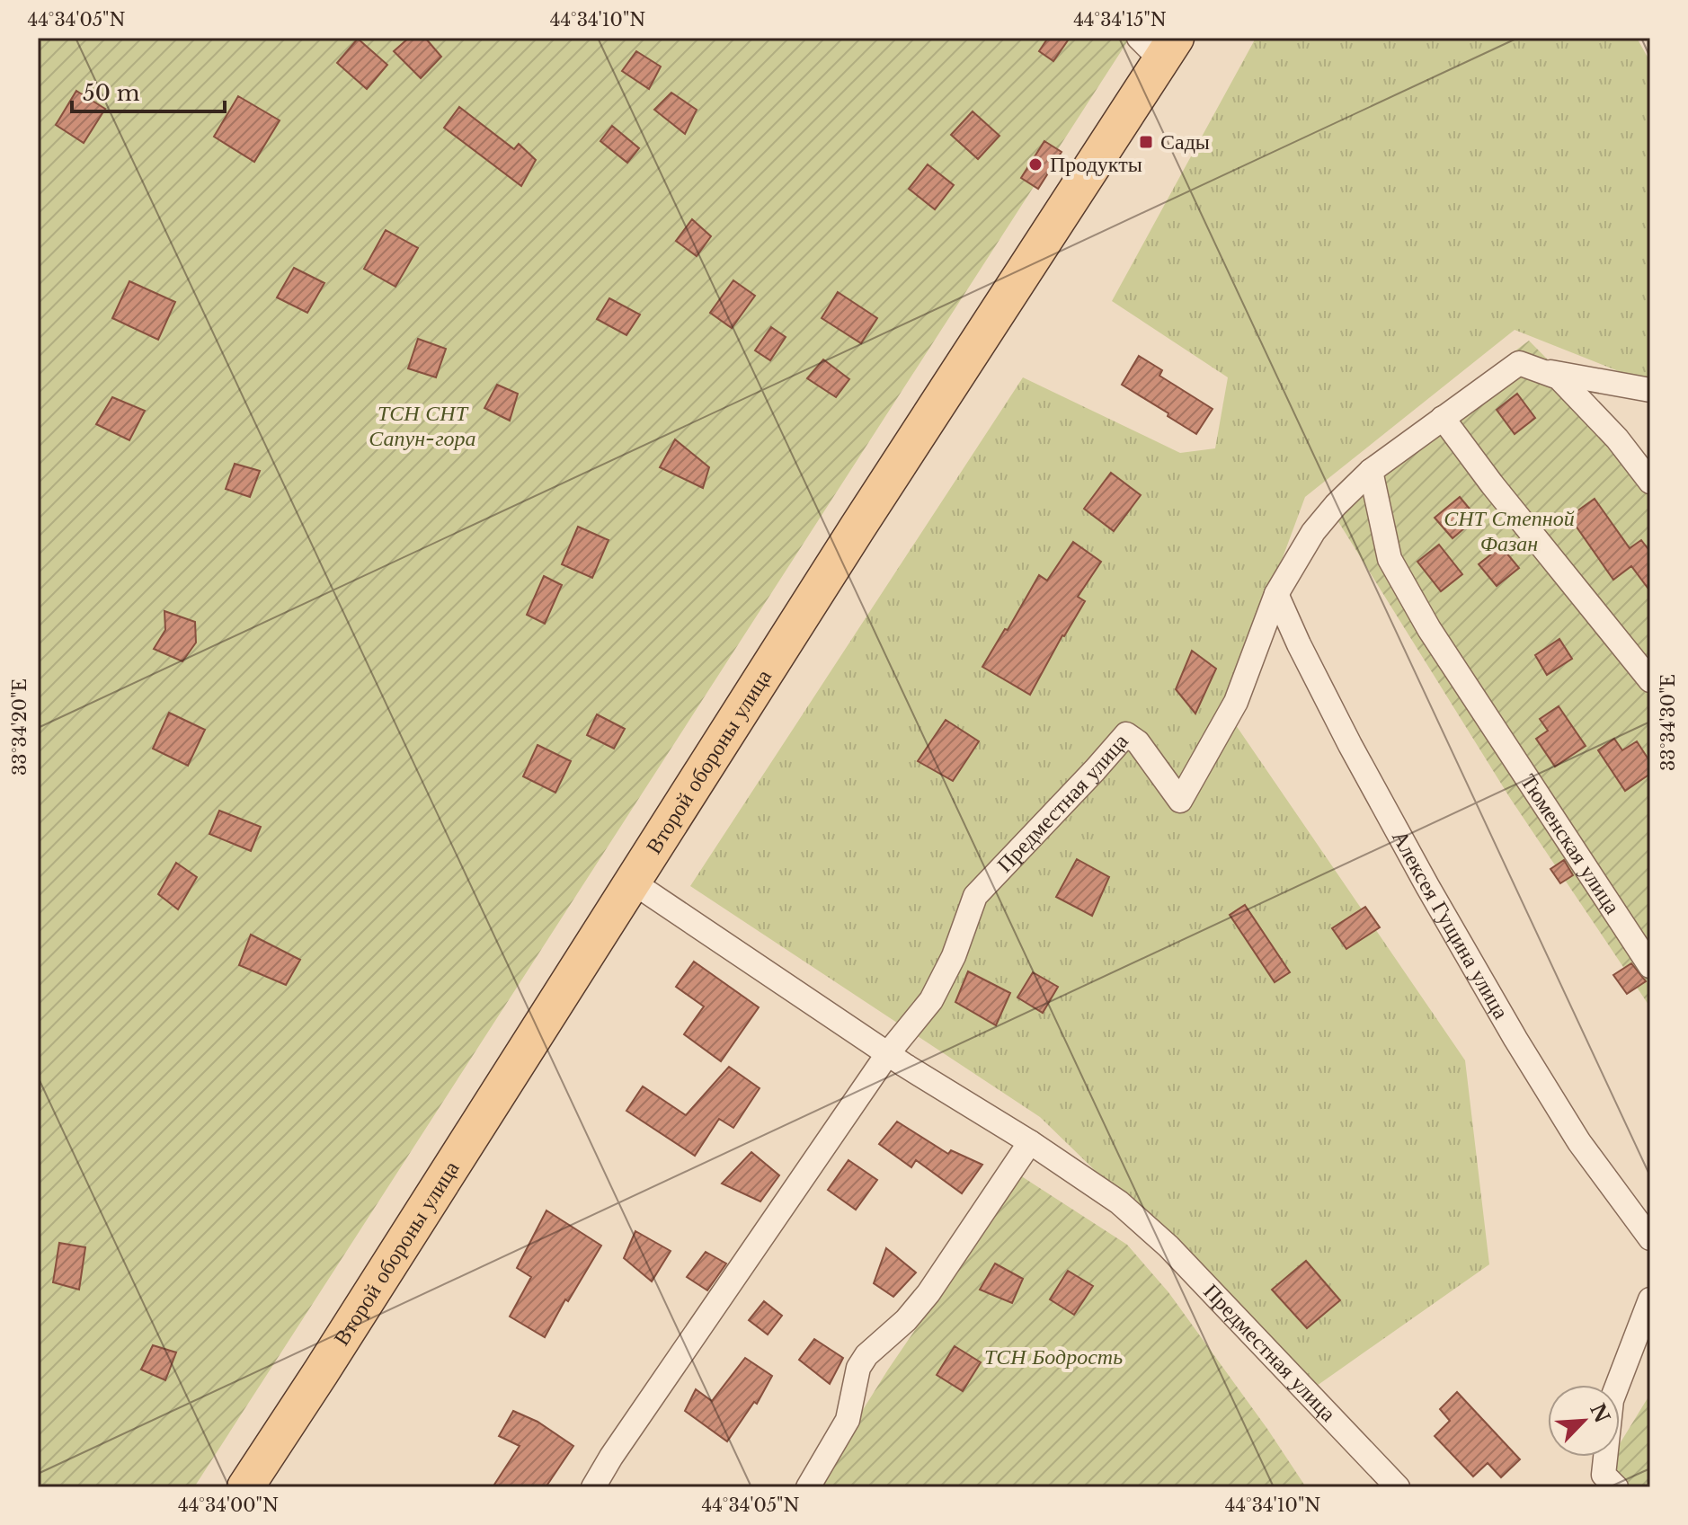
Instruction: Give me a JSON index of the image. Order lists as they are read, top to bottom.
{
  "streets": {
    "main road": ["Второй обороны улица"],
    "street": ["Предместная улица", "Тюменская улица", "Алексея Гущина улица"]
  },
  "crossings": [
    ["Второй обороны улица", "Предместная улица"],
    ["Предместная улица", "Тюменская улица"],
    ["Предместная улица", "Алексея Гущина улица"]
  ],
  "parks": ["ТСН СНТ Сапун-гора", "СНТ Степной Фазан", "ТСН Бодрость"],
  "places": {
    "transit": ["Сады"],
    "other": ["Продукты"]
  },
  "scale_bar": "50 m",
  "north": "top right",
  "coordinates": [
    "44°34'05\"N",
    "44°34'10\"N",
    "44°34'15\"N",
    "33°34'30\"E",
    "33°34'20\"E",
    "44°34'00\"N"
  ]
}
